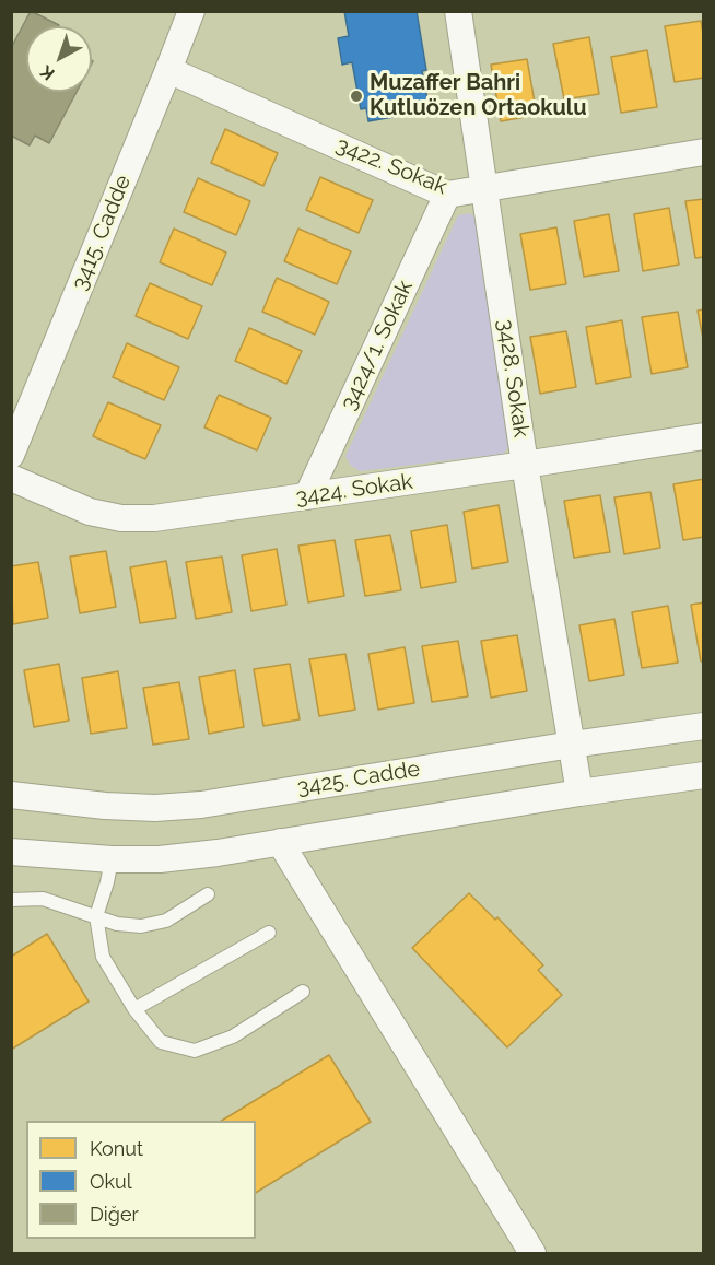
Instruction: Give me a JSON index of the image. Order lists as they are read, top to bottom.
{
  "streets": {
    "street": [
      "3422. Sokak",
      "3415. Cadde",
      "3424/1. Sokak",
      "3428. Sokak",
      "3424. Sokak",
      "3425. Cadde"
    ]
  },
  "crossings": [
    ["3422. Sokak", "3415. Cadde"],
    ["3422. Sokak", "3424/1. Sokak"],
    ["3422. Sokak", "3428. Sokak"],
    ["3424/1. Sokak", "3424. Sokak"],
    ["3428. Sokak", "3424. Sokak"],
    ["3428. Sokak", "3425. Cadde"]
  ],
  "places": ["Muzaffer Bahri Kutluözen Ortaokulu"],
  "legend": ["Konut", "Okul", "Diğer"],
  "north": "bottom left"
}
